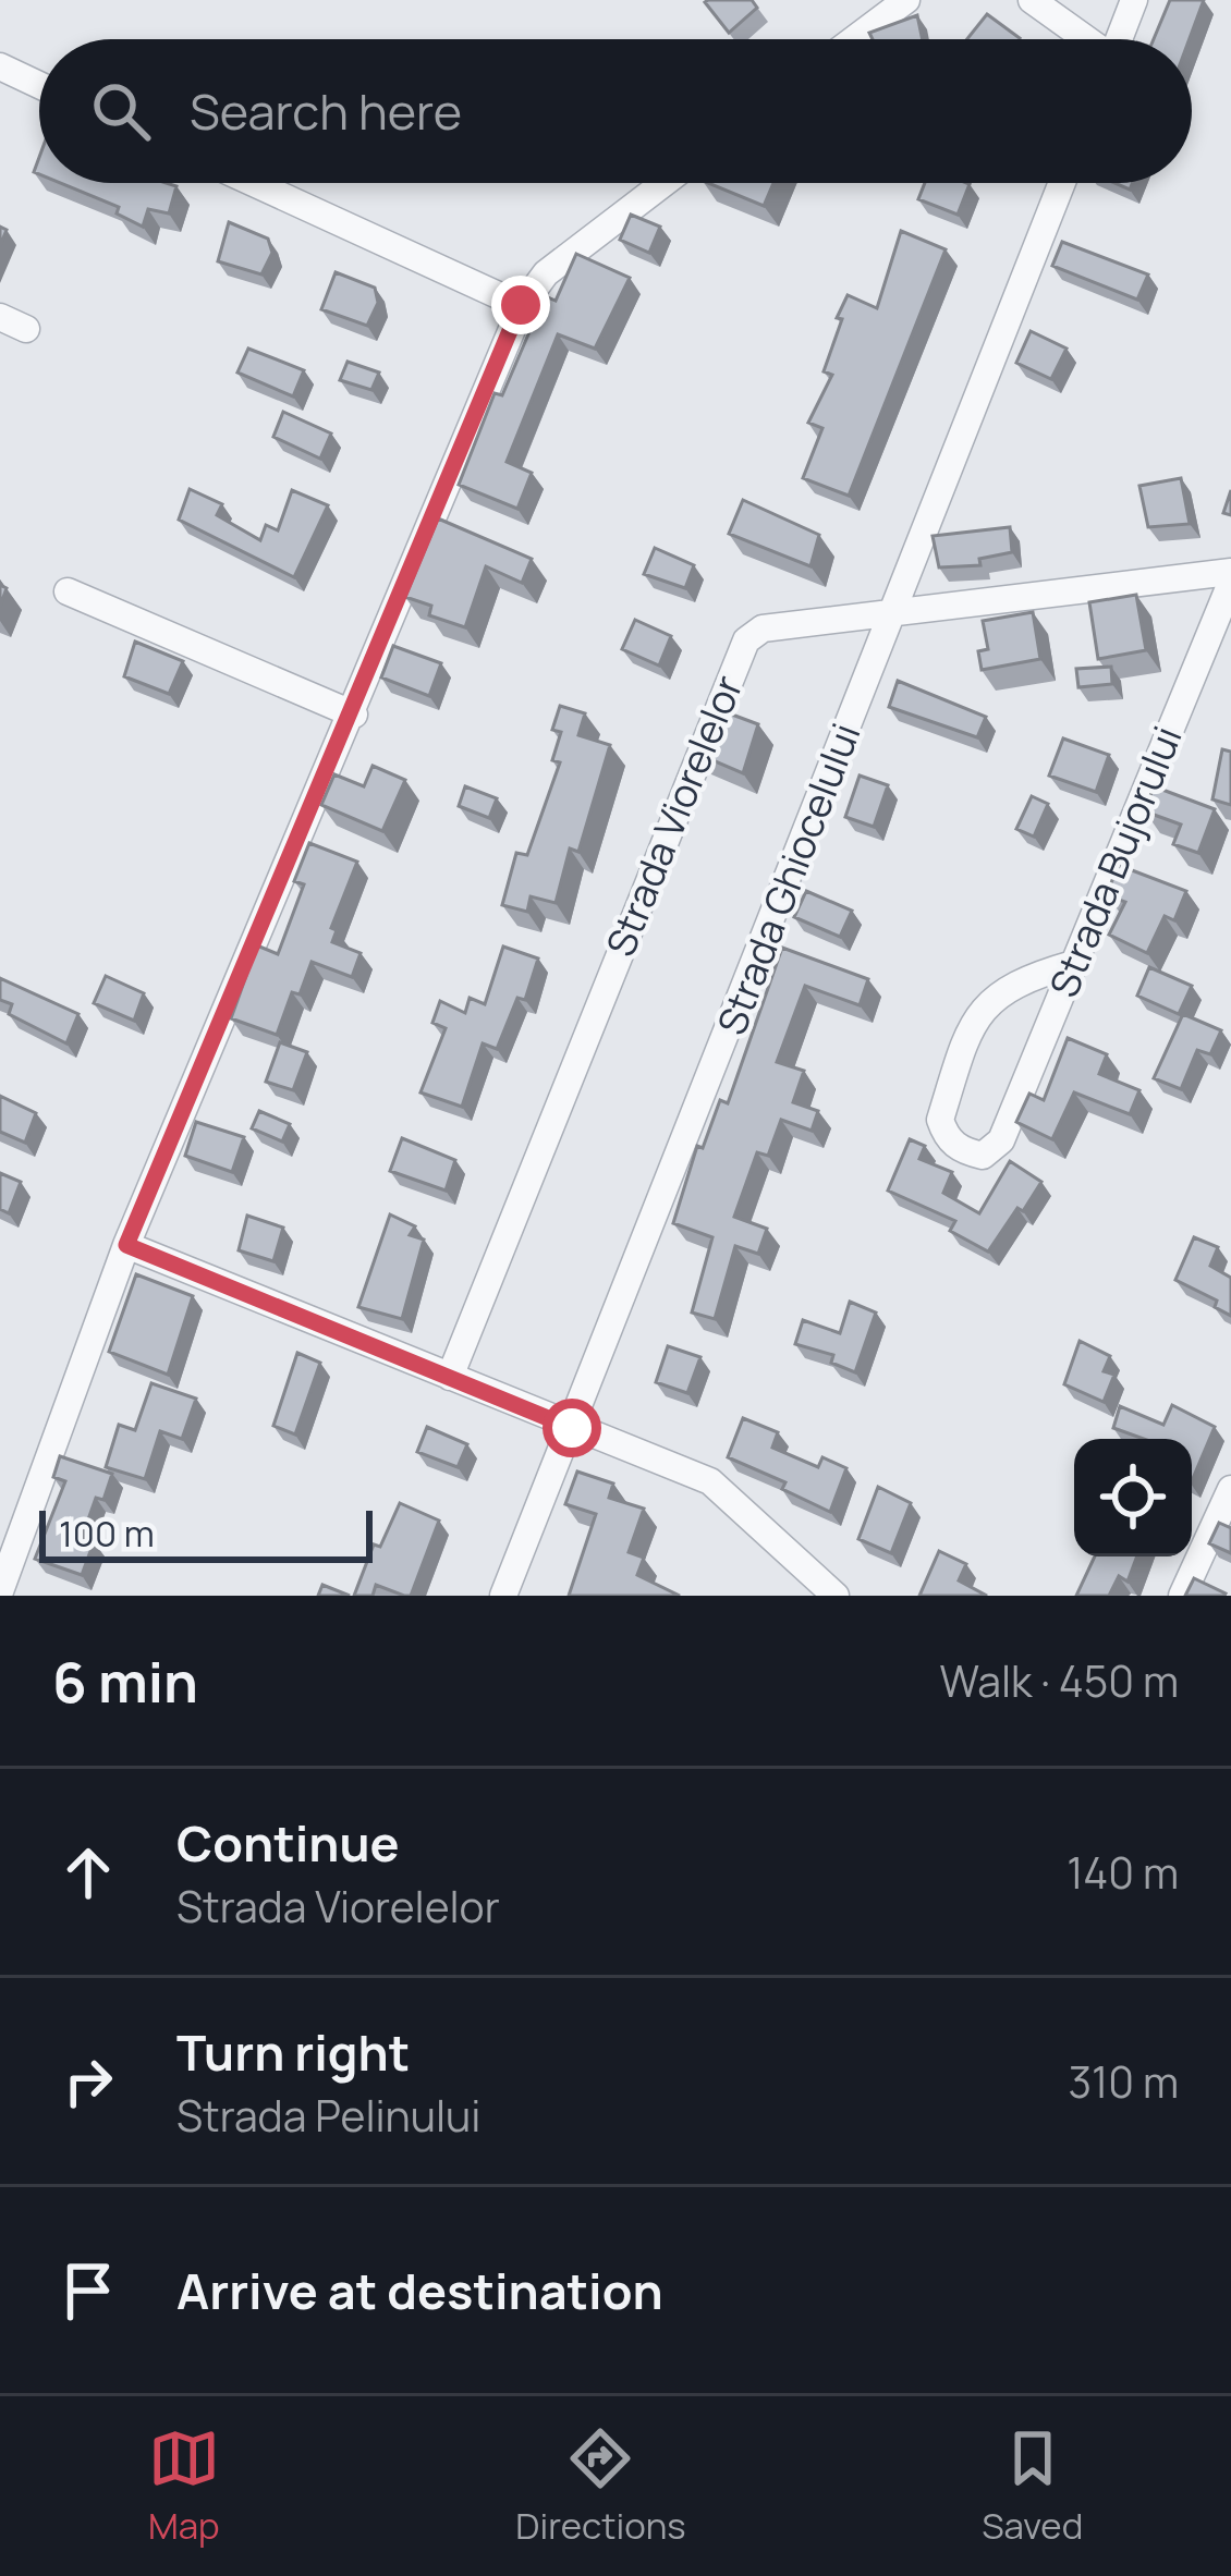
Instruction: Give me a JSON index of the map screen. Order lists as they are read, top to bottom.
{
  "streets": {
    "street": ["Strada Viorelelor", "Strada Bujorului", "Strada Ghiocelului"]
  },
  "crossings": [
    ["Strada Viorelelor", "Strada Ghiocelului"]
  ],
  "scale_bar": "100 m",
  "page": {
    "search": "Search here",
    "scale": "100 m",
    "heading": ["6 min", "Walk · 450 m"],
    "list": [
      ["Continue", "Strada Viorelelor", "140 m"],
      ["Turn right", "Strada Pelinului", "310 m"],
      "Arrive at destination"
    ],
    "nav": ["Map", "Directions", "Saved"]
  }
}
